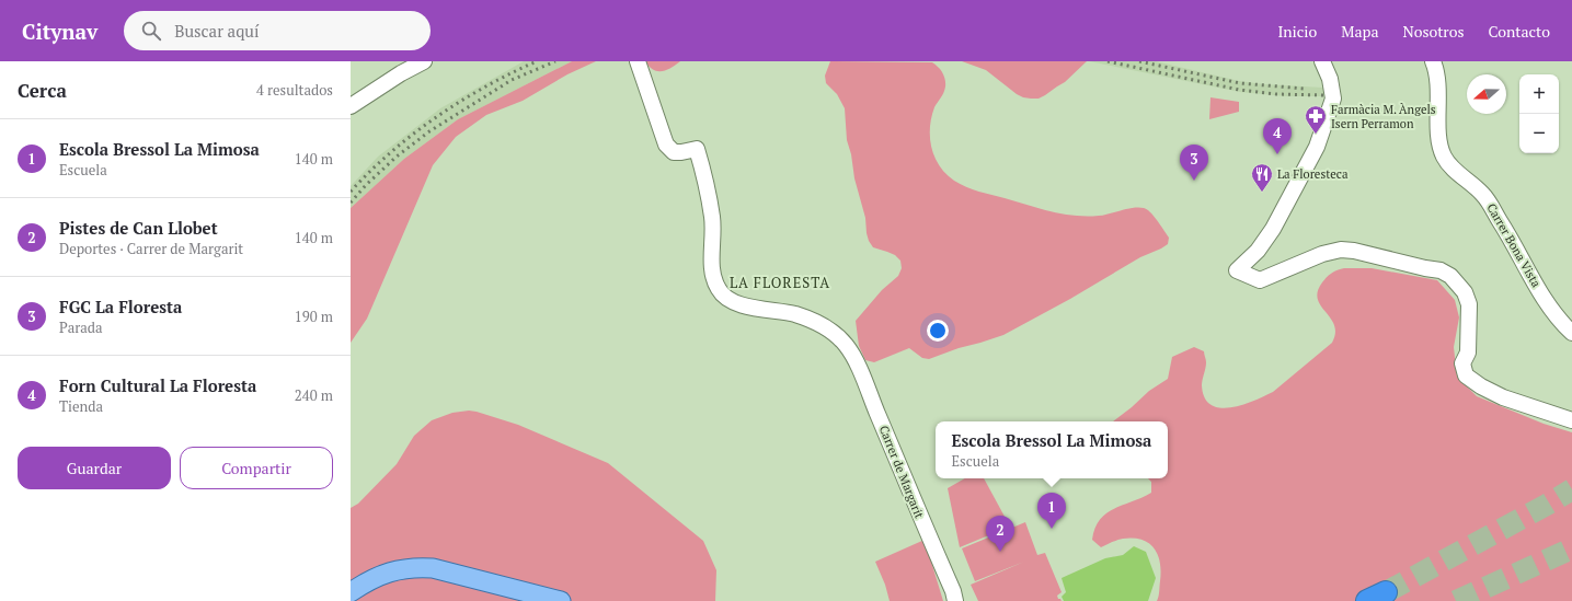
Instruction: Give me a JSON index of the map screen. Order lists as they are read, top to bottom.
{
  "streets": {
    "street": ["Carrer Bona Vista", "Carrer de Margarit"]
  },
  "districts": ["LA FLORESTA"],
  "places": {
    "pharmacy": ["Farmàcia M. Àngels Isern Perramon"],
    "restaurant": ["La Floresteca"]
  },
  "north": "left",
  "page": {
    "header": "Citynav",
    "search": "Buscar aquí",
    "nav": [
      "Inicio",
      "Mapa",
      "Nosotros",
      "Contacto"
    ],
    "heading": ["Cerca", "4 resultados"],
    "map_buttons": ["+", "−"],
    "list": [
      {
        "mark": "1",
        "name": "Escola Bressol La Mimosa",
        "note": "Escuela",
        "value": "140 m"
      },
      {
        "mark": "2",
        "name": "Pistes de Can Llobet",
        "note": "Deportes · Carrer de Margarit",
        "value": "140 m"
      },
      {
        "mark": "3",
        "name": "FGC La Floresta",
        "note": "Parada",
        "value": "190 m"
      },
      {
        "mark": "4",
        "name": "Forn Cultural La Floresta",
        "note": "Tienda",
        "value": "240 m"
      }
    ],
    "pins": [
      "4",
      "3",
      "1",
      "2"
    ],
    "popup": ["Escola Bressol La Mimosa", "Escuela"],
    "buttons": ["Guardar", "Compartir"]
  }
}
